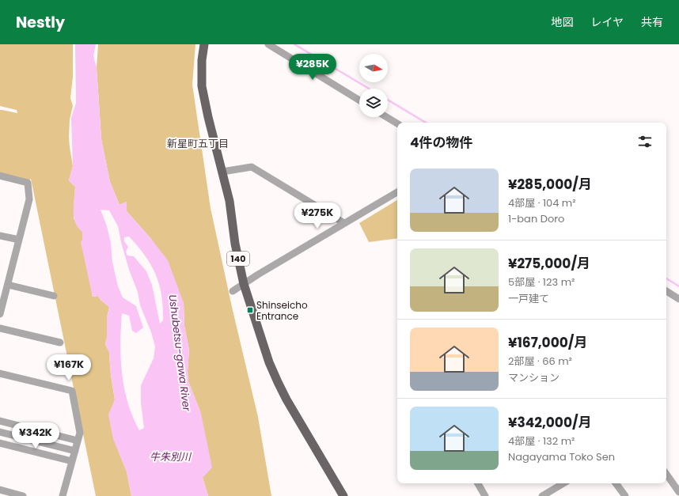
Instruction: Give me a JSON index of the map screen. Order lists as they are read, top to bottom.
{
  "streets": {
    "main road": ["140"]
  },
  "districts": ["新星町五丁目"],
  "water": ["Ushubetsu-gawa River", "牛朱別川"],
  "places": {
    "transit": ["Shinseicho Entrance"]
  },
  "north": "right",
  "page": {
    "header": "Nestly",
    "nav": ["地図", "レイヤ", "共有"],
    "price": [
      "¥285K",
      "¥275K",
      "¥167K",
      "¥342K"
    ],
    "heading": "4件の物件",
    "list": [
      {
        "name": "¥285,000/月",
        "note": "4部屋 · 104 m² · 1-ban Doro"
      },
      {
        "name": "¥275,000/月",
        "note": "5部屋 · 123 m² · 一戸建て"
      },
      {
        "name": "¥167,000/月",
        "note": "2部屋 · 66 m² · マンション"
      },
      {
        "name": "¥342,000/月",
        "note": "4部屋 · 132 m² · Nagayama Toko Sen"
      }
    ]
  }
}
